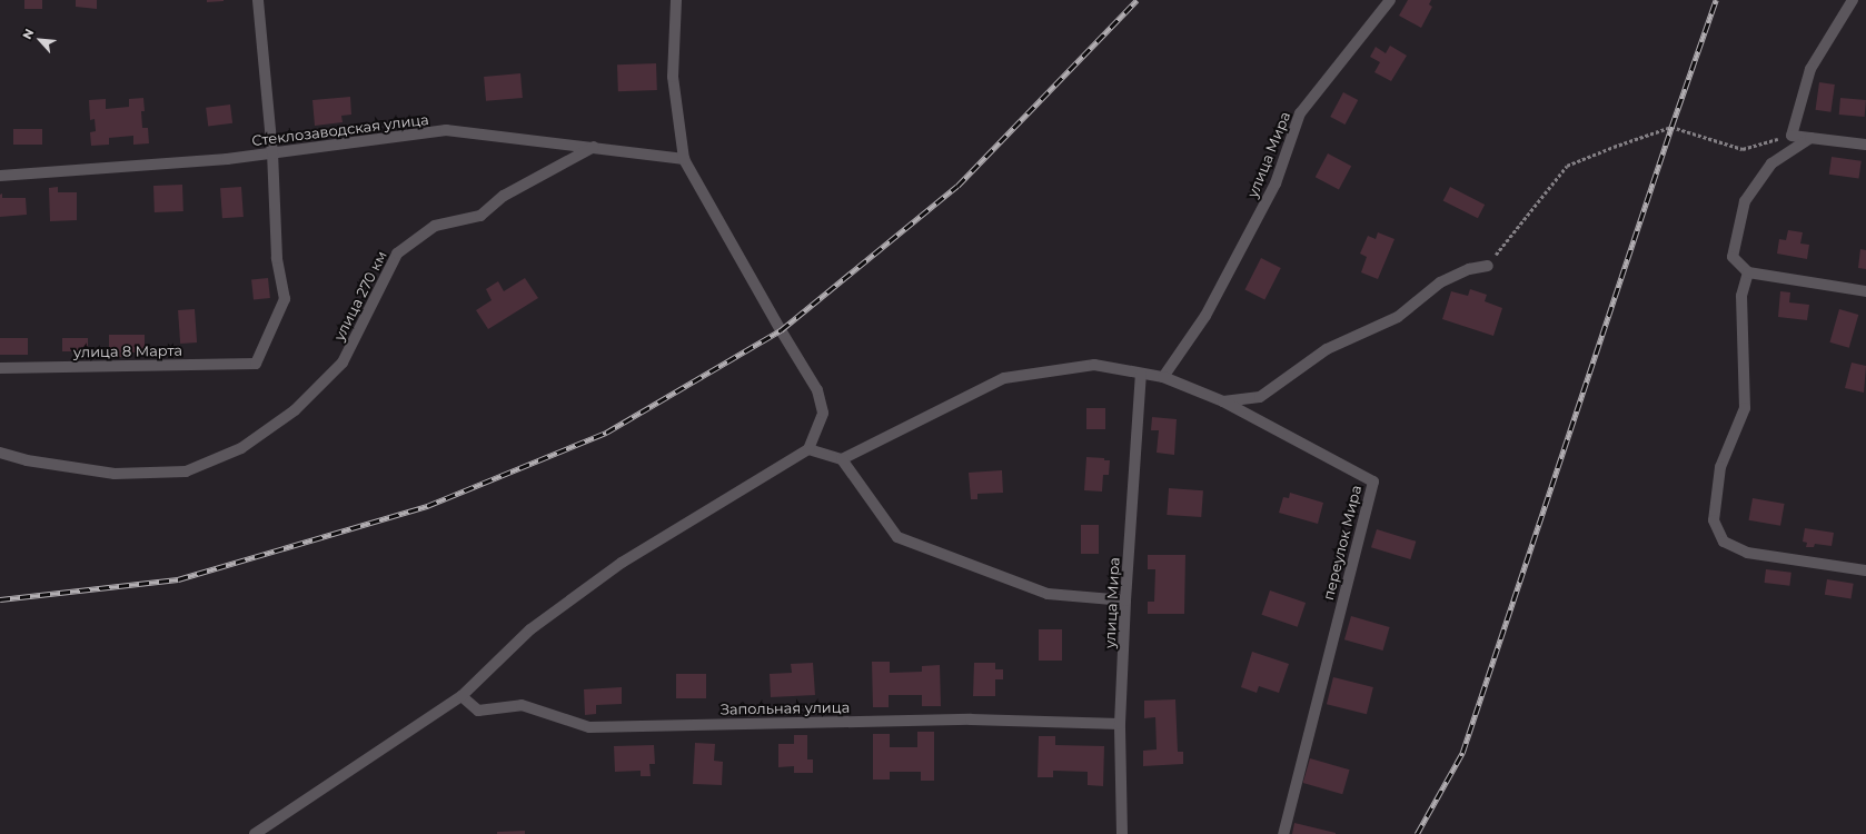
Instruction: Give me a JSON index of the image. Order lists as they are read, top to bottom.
{
  "streets": {
    "street": [
      "Стеклозаводская улица",
      "улица Мира",
      "улица 270 км",
      "улица 8 Марта",
      "переулок Мира",
      "Запольная улица"
    ]
  },
  "crossings": [
    ["Стеклозаводская улица", "улица 270 км"],
    ["Стеклозаводская улица", "улица 8 Марта"],
    ["улица Мира", "переулок Мира"],
    ["улица Мира", "Запольная улица"]
  ],
  "north": "top left"
}
